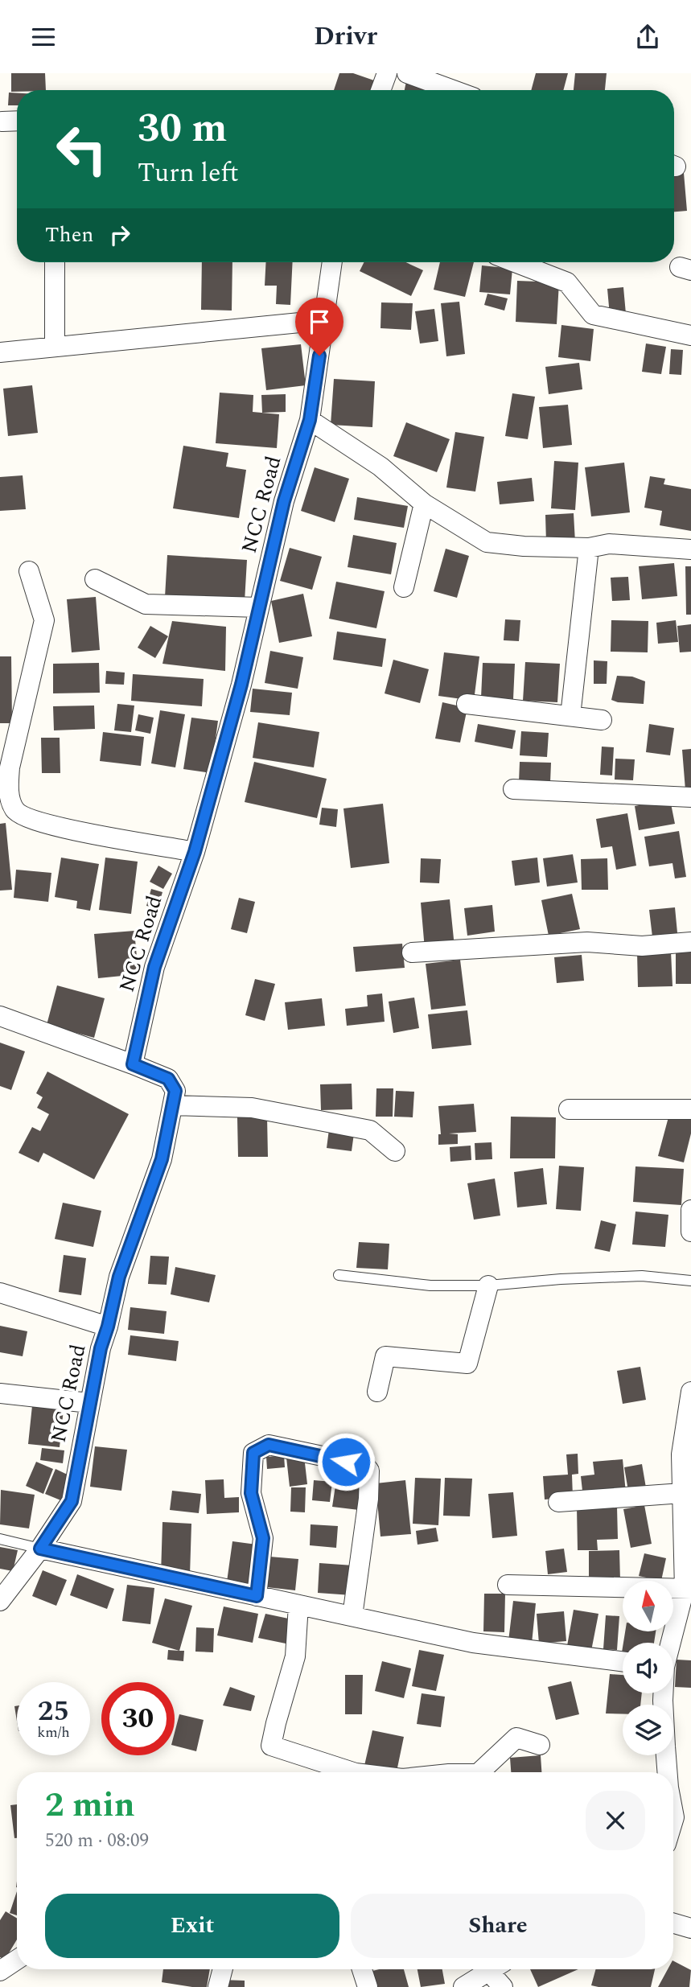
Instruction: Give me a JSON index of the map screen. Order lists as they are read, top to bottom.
{
  "streets": {
    "street": ["NCC Road"]
  },
  "north": "top",
  "page": {
    "header": "Drivr",
    "turn": ["30 m", "Turn left"],
    "then": "Then",
    "speed": "25 km/h",
    "limit": "30",
    "heading": ["2 min", "520 m · 08:09"],
    "buttons": ["Exit", "Share"]
  }
}
